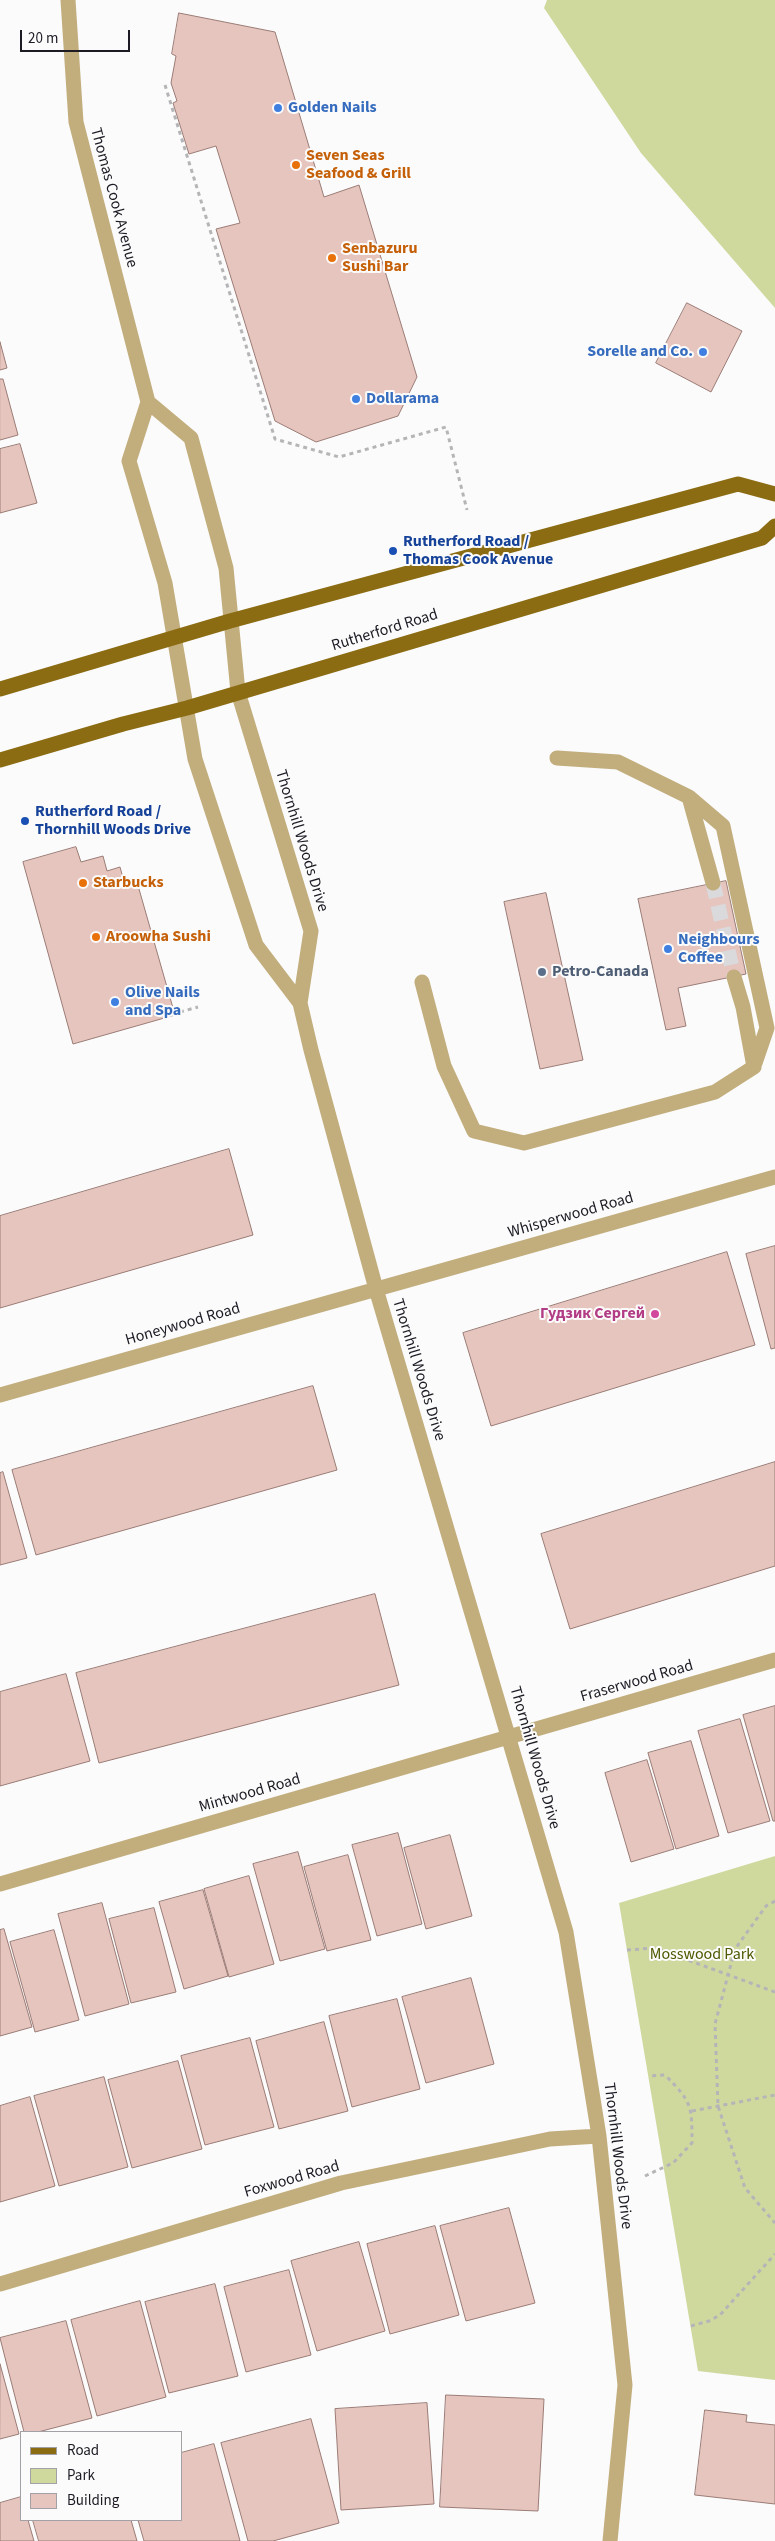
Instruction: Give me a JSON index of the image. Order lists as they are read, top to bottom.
{
  "streets": {
    "main road": ["Rutherford Road"],
    "street": [
      "Thomas Cook Avenue",
      "Thornhill Woods Drive",
      "Whisperwood Road",
      "Honeywood Road",
      "Fraserwood Road",
      "Mintwood Road",
      "Foxwood Road"
    ]
  },
  "crossings": [
    ["Rutherford Road", "Thornhill Woods Drive"],
    ["Thornhill Woods Drive", "Whisperwood Road"],
    ["Thornhill Woods Drive", "Honeywood Road"],
    ["Thornhill Woods Drive", "Fraserwood Road"],
    ["Thornhill Woods Drive", "Mintwood Road"],
    ["Thornhill Woods Drive", "Foxwood Road"],
    ["Whisperwood Road", "Honeywood Road"],
    ["Fraserwood Road", "Mintwood Road"]
  ],
  "parks": ["Mosswood Park"],
  "places": [
    "Golden Nails",
    "Seven Seas Seafood & Grill",
    "Senbazuru Sushi Bar",
    "Sorelle and Co.",
    "Dollarama",
    "Rutherford Road / Thomas Cook Avenue",
    "Rutherford Road / Thornhill Woods Drive",
    "Starbucks",
    "Aroowha Sushi",
    "Neighbours Coffee",
    "Petro-Canada",
    "Olive Nails and Spa",
    "Гудзик Сергей"
  ],
  "legend": ["Road", "Park", "Building"],
  "scale_bar": "20 m"
}
